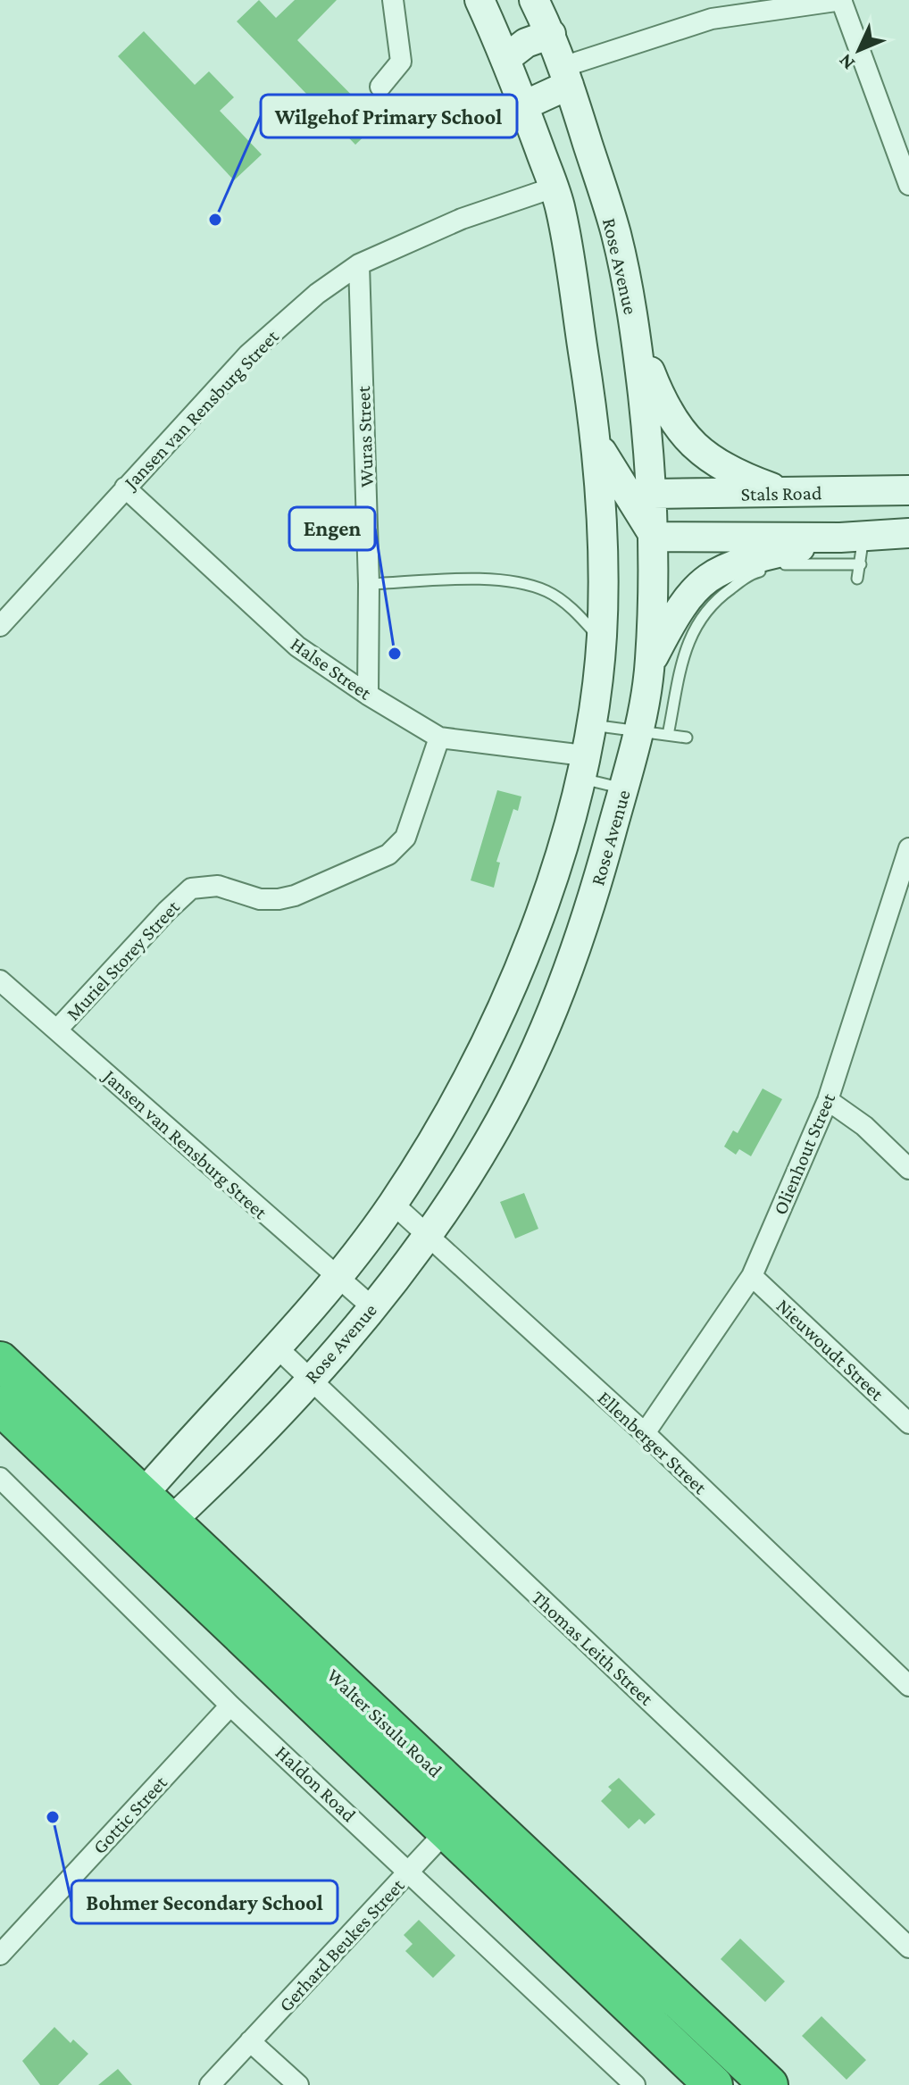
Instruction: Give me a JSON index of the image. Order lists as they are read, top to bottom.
{
  "streets": {
    "highway": ["Walter Sisulu Road"],
    "street": [
      "Rose Avenue",
      "Jansen van Rensburg Street",
      "Wuras Street",
      "Stals Road",
      "Halse Street",
      "Muriel Storey Street",
      "Olienhout Street",
      "Nieuwoudt Street",
      "Ellenberger Street",
      "Thomas Leith Street",
      "Haldon Road",
      "Gottic Street",
      "Gerhard Beukes Street"
    ]
  },
  "crossings": [
    ["Rose Avenue", "Jansen van Rensburg Street"],
    ["Rose Avenue", "Stals Road"],
    ["Rose Avenue", "Ellenberger Street"],
    ["Rose Avenue", "Thomas Leith Street"],
    ["Rose Avenue", "Walter Sisulu Road"],
    ["Jansen van Rensburg Street", "Wuras Street"],
    ["Jansen van Rensburg Street", "Halse Street"],
    ["Jansen van Rensburg Street", "Muriel Storey Street"],
    ["Wuras Street", "Halse Street"],
    ["Halse Street", "Muriel Storey Street"],
    ["Olienhout Street", "Nieuwoudt Street"],
    ["Olienhout Street", "Ellenberger Street"],
    ["Walter Sisulu Road", "Gerhard Beukes Street"],
    ["Haldon Road", "Gottic Street"],
    ["Haldon Road", "Gerhard Beukes Street"]
  ],
  "places": ["Wilgehof Primary School", "Engen", "Bohmer Secondary School"],
  "north": "bottom left"
}
